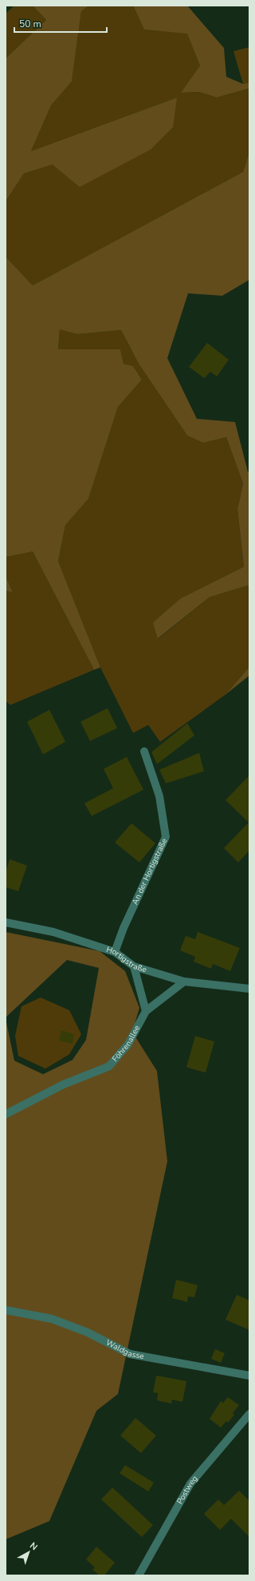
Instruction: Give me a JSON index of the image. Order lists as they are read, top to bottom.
{
  "streets": {
    "street": [
      "An der Hortigstraße",
      "Hortigstraße",
      "Föhrenallee",
      "Waldgasse",
      "Postweg"
    ]
  },
  "crossings": [
    ["An der Hortigstraße", "Hortigstraße"],
    ["Hortigstraße", "Föhrenallee"]
  ],
  "scale_bar": "50 m",
  "north": "top right"
}
